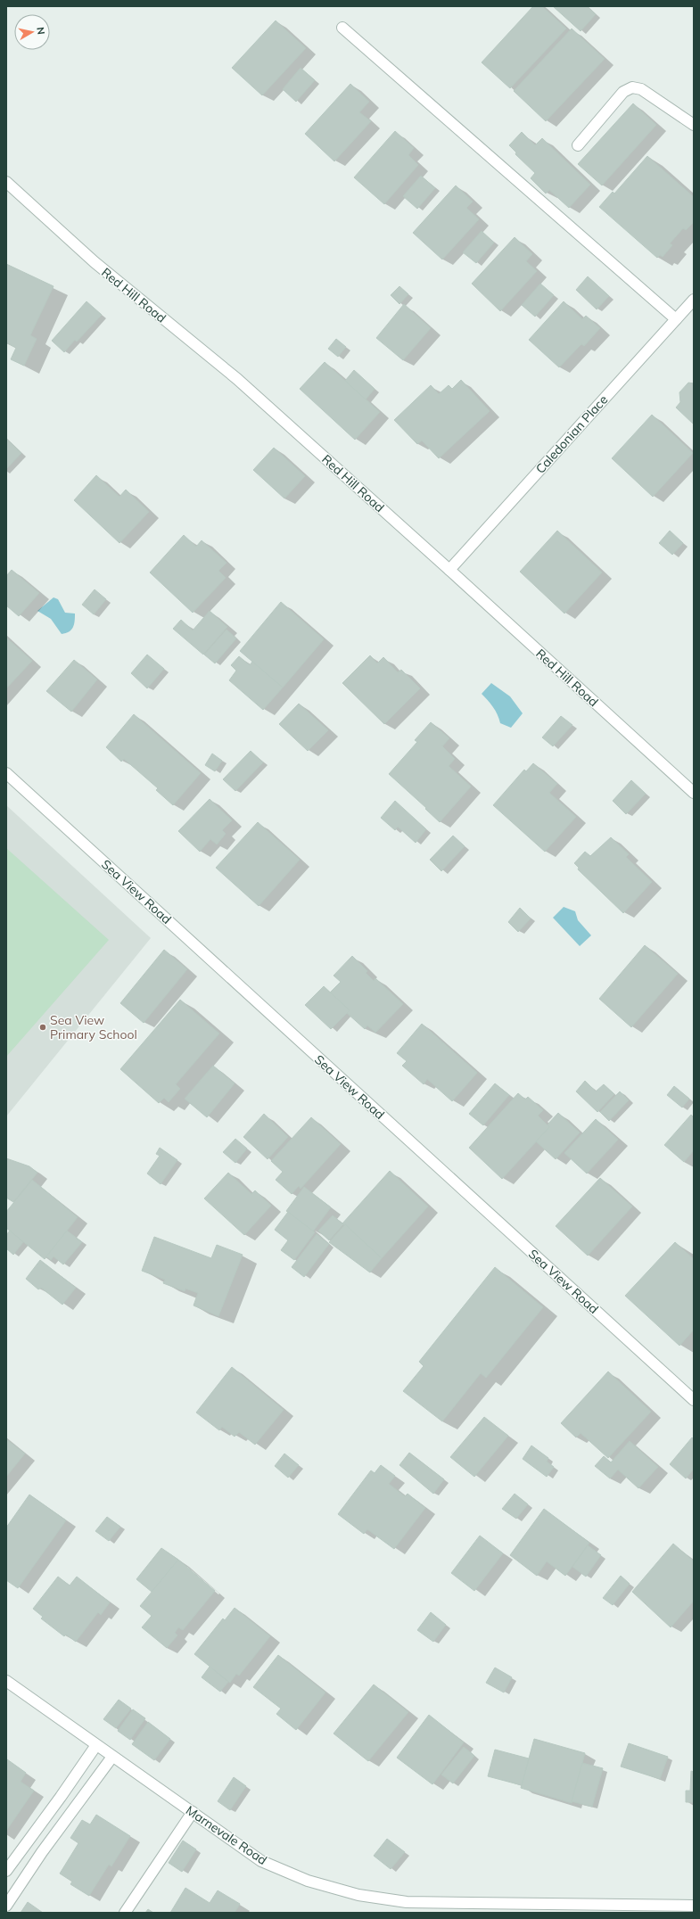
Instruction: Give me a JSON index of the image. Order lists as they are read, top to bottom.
{
  "streets": {
    "street": [
      "Red Hill Road",
      "Caledonian Place",
      "Sea View Road",
      "Marnevale Road"
    ]
  },
  "crossings": [
    ["Red Hill Road", "Caledonian Place"]
  ],
  "places": ["Sea View Primary School"],
  "north": "right"
}
